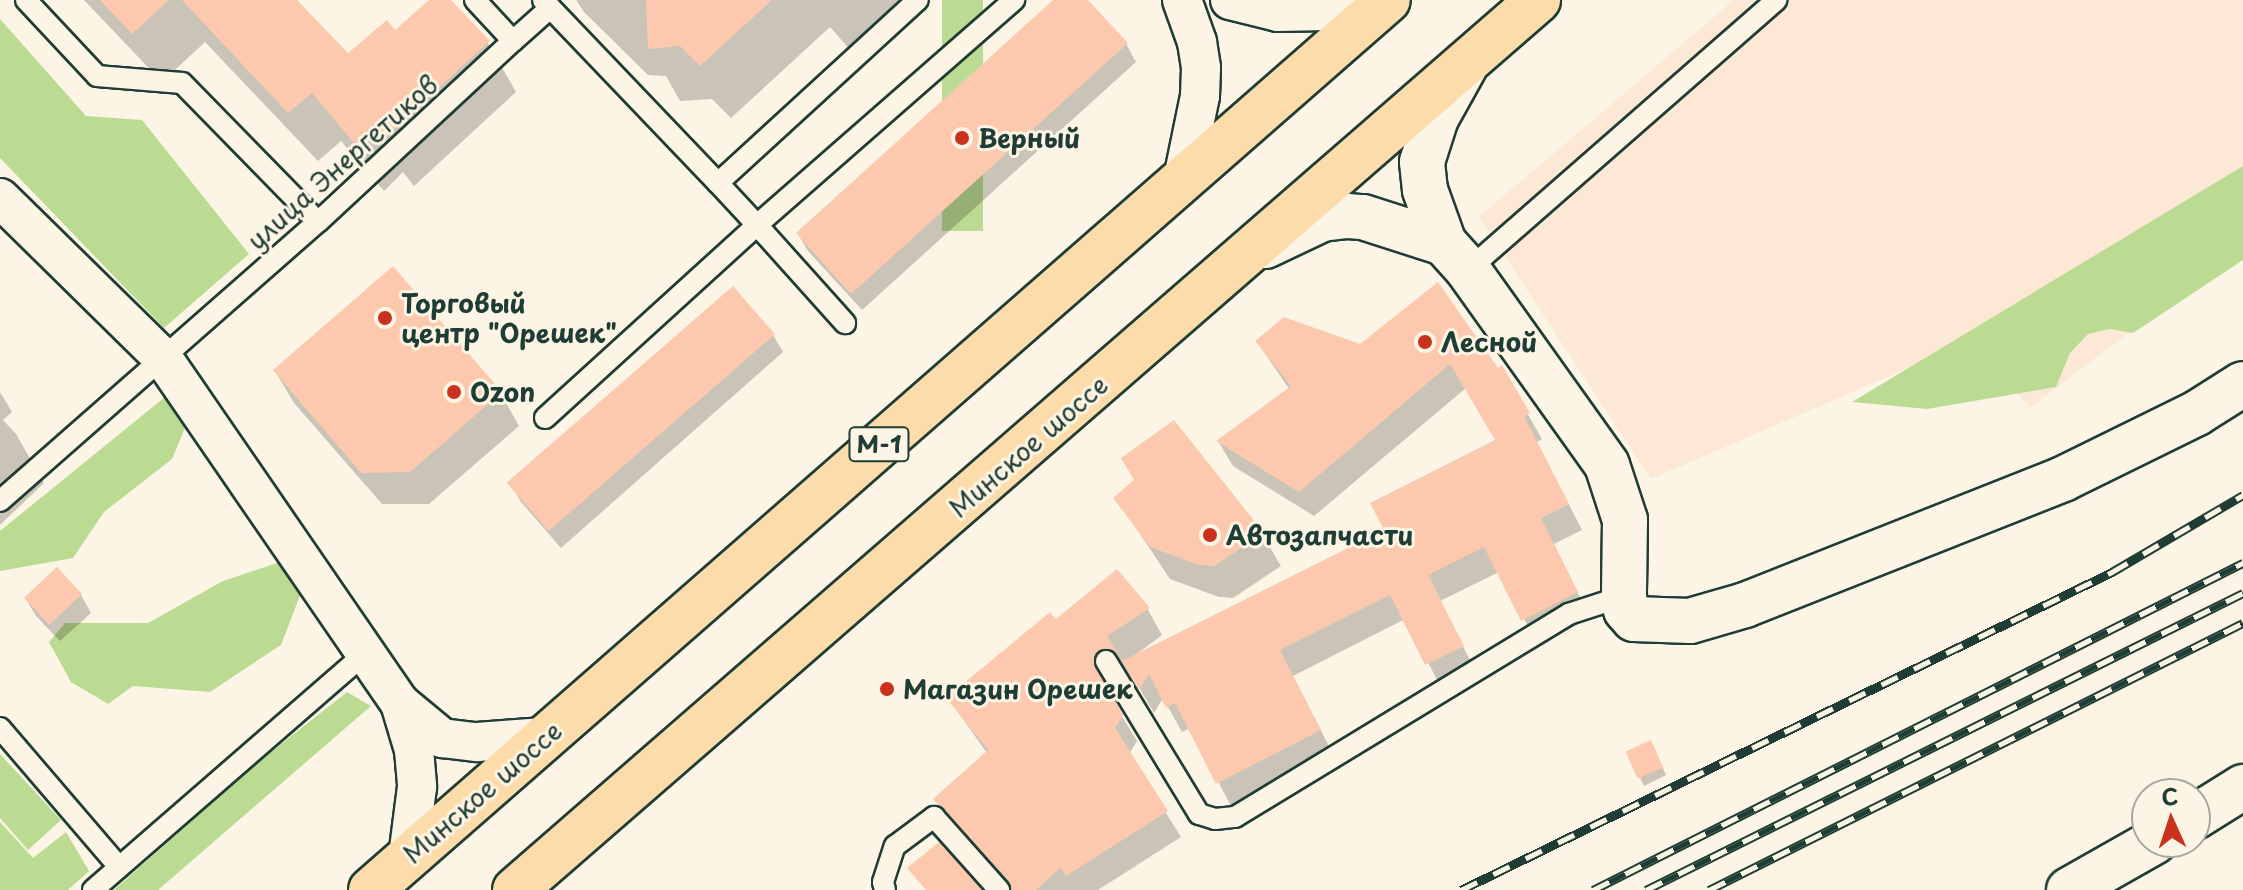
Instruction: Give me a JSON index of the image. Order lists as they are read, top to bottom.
{
  "streets": {
    "highway": ["М-1", "Минское шоссе"],
    "lane": ["улица Энергетиков"]
  },
  "places": [
    "Верный",
    "Торговый центр \"Орешек\"",
    "Лесной",
    "Ozon",
    "Автозапчасти",
    "Магазин Орешек"
  ],
  "north": "top"
}
